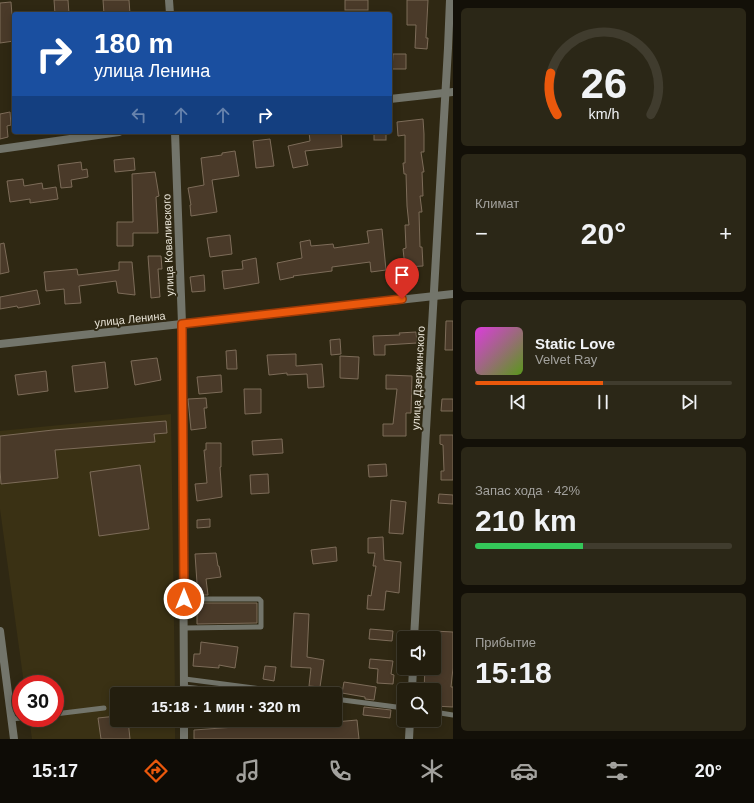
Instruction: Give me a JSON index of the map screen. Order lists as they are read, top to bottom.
{
  "streets": {
    "street": ["улица Коваливского", "улица Ленина", "улица Дзержинского"]
  },
  "crossings": [
    ["улица Коваливского", "улица Ленина"],
    ["улица Ленина", "улица Дзержинского"]
  ],
  "page": {
    "turn": ["180 m", "улица Ленина"],
    "tile": [
      "Климат",
      ["Запас хода · 42%", "210 km"],
      ["Прибытие", "15:18"]
    ],
    "heat": ["−", "20°", "+"],
    "song": ["Static Love", "Velvet Ray"],
    "limit": "30",
    "trip": "15:18 · 1 мин · 320 m",
    "tabs": ["15:17", "20°"],
    "gauge": ["26", "km/h"]
  }
}
